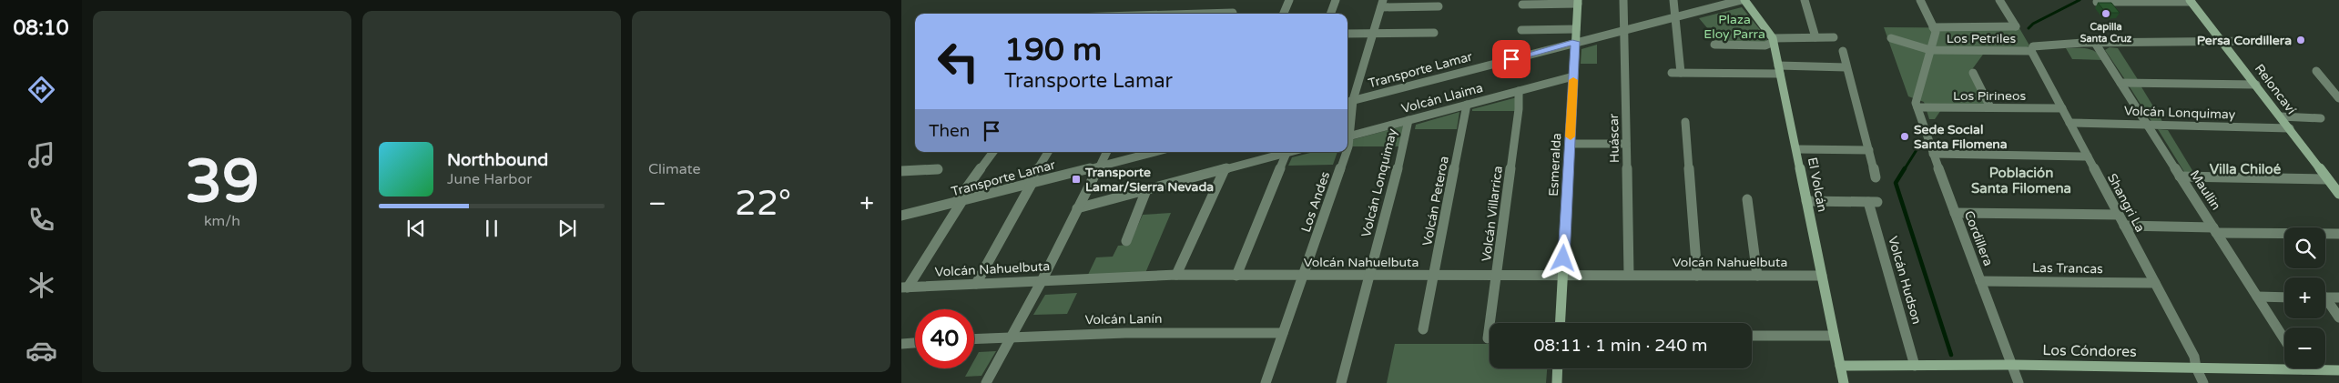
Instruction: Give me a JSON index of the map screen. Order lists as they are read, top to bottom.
{
  "streets": {
    "street": [
      "Los Petriles",
      "Transporte Lamar",
      "Reloncaví",
      "Los Pirineos",
      "Volcán Llaima",
      "Volcán Lonquimay",
      "Huáscar",
      "Esmeralda",
      "El Volcán",
      "Maullin",
      "Volcán Peteroa",
      "Los Andes",
      "Shangri La",
      "Volcán Villarrica",
      "Cordillera",
      "Volcán Nahuelbuta",
      "Las Trancas",
      "Volcán Hudson",
      "Volcán Lanín",
      "Los Cóndores"
    ]
  },
  "crossings": [
    ["Los Petriles", "Maullin"],
    ["Los Petriles", "Shangri La"],
    ["Los Petriles", "Cordillera"],
    ["Transporte Lamar", "Huáscar"],
    ["Transporte Lamar", "Esmeralda"],
    ["Transporte Lamar", "El Volcán"],
    ["Transporte Lamar", "Los Andes"],
    ["Reloncaví", "Volcán Lonquimay"],
    ["Los Pirineos", "Shangri La"],
    ["Los Pirineos", "Cordillera"],
    ["Volcán Llaima", "Volcán Lonquimay"],
    ["Volcán Llaima", "Esmeralda"],
    ["Volcán Llaima", "Volcán Peteroa"],
    ["Volcán Llaima", "Volcán Villarrica"],
    ["Volcán Lonquimay", "Maullin"],
    ["Volcán Lonquimay", "Shangri La"],
    ["Volcán Lonquimay", "Volcán Nahuelbuta"],
    ["Huáscar", "Volcán Nahuelbuta"],
    ["Esmeralda", "Volcán Nahuelbuta"],
    ["El Volcán", "Volcán Nahuelbuta"],
    ["El Volcán", "Volcán Hudson"],
    ["El Volcán", "Los Cóndores"],
    ["Volcán Peteroa", "Volcán Nahuelbuta"],
    ["Los Andes", "Volcán Nahuelbuta"],
    ["Los Andes", "Volcán Lanín"],
    ["Shangri La", "Las Trancas"],
    ["Shangri La", "Los Cóndores"],
    ["Volcán Villarrica", "Volcán Nahuelbuta"],
    ["Cordillera", "Las Trancas"],
    ["Cordillera", "Los Cóndores"],
    ["Volcán Hudson", "Los Cóndores"]
  ],
  "districts": ["Villa Chiloé", "Población Santa Filomena"],
  "parks": ["Plaza Eloy Parra"],
  "places": {
    "other": ["Capilla Santa Cruz", "Persa Cordillera", "Sede Social Santa Filomena"],
    "transit": ["Transporte Lamar/Sierra Nevada"]
  },
  "page": {
    "tabs": "08:10",
    "tile": [
      ["39", "km/h"],
      "Climate"
    ],
    "turn": ["190 m", "Transporte Lamar"],
    "then": "Then",
    "song": ["Northbound", "June Harbor"],
    "heat": ["−", "22°", "+"],
    "map_buttons": ["+", "−"],
    "limit": "40",
    "trip": "08:11 · 1 min · 240 m"
  }
}
